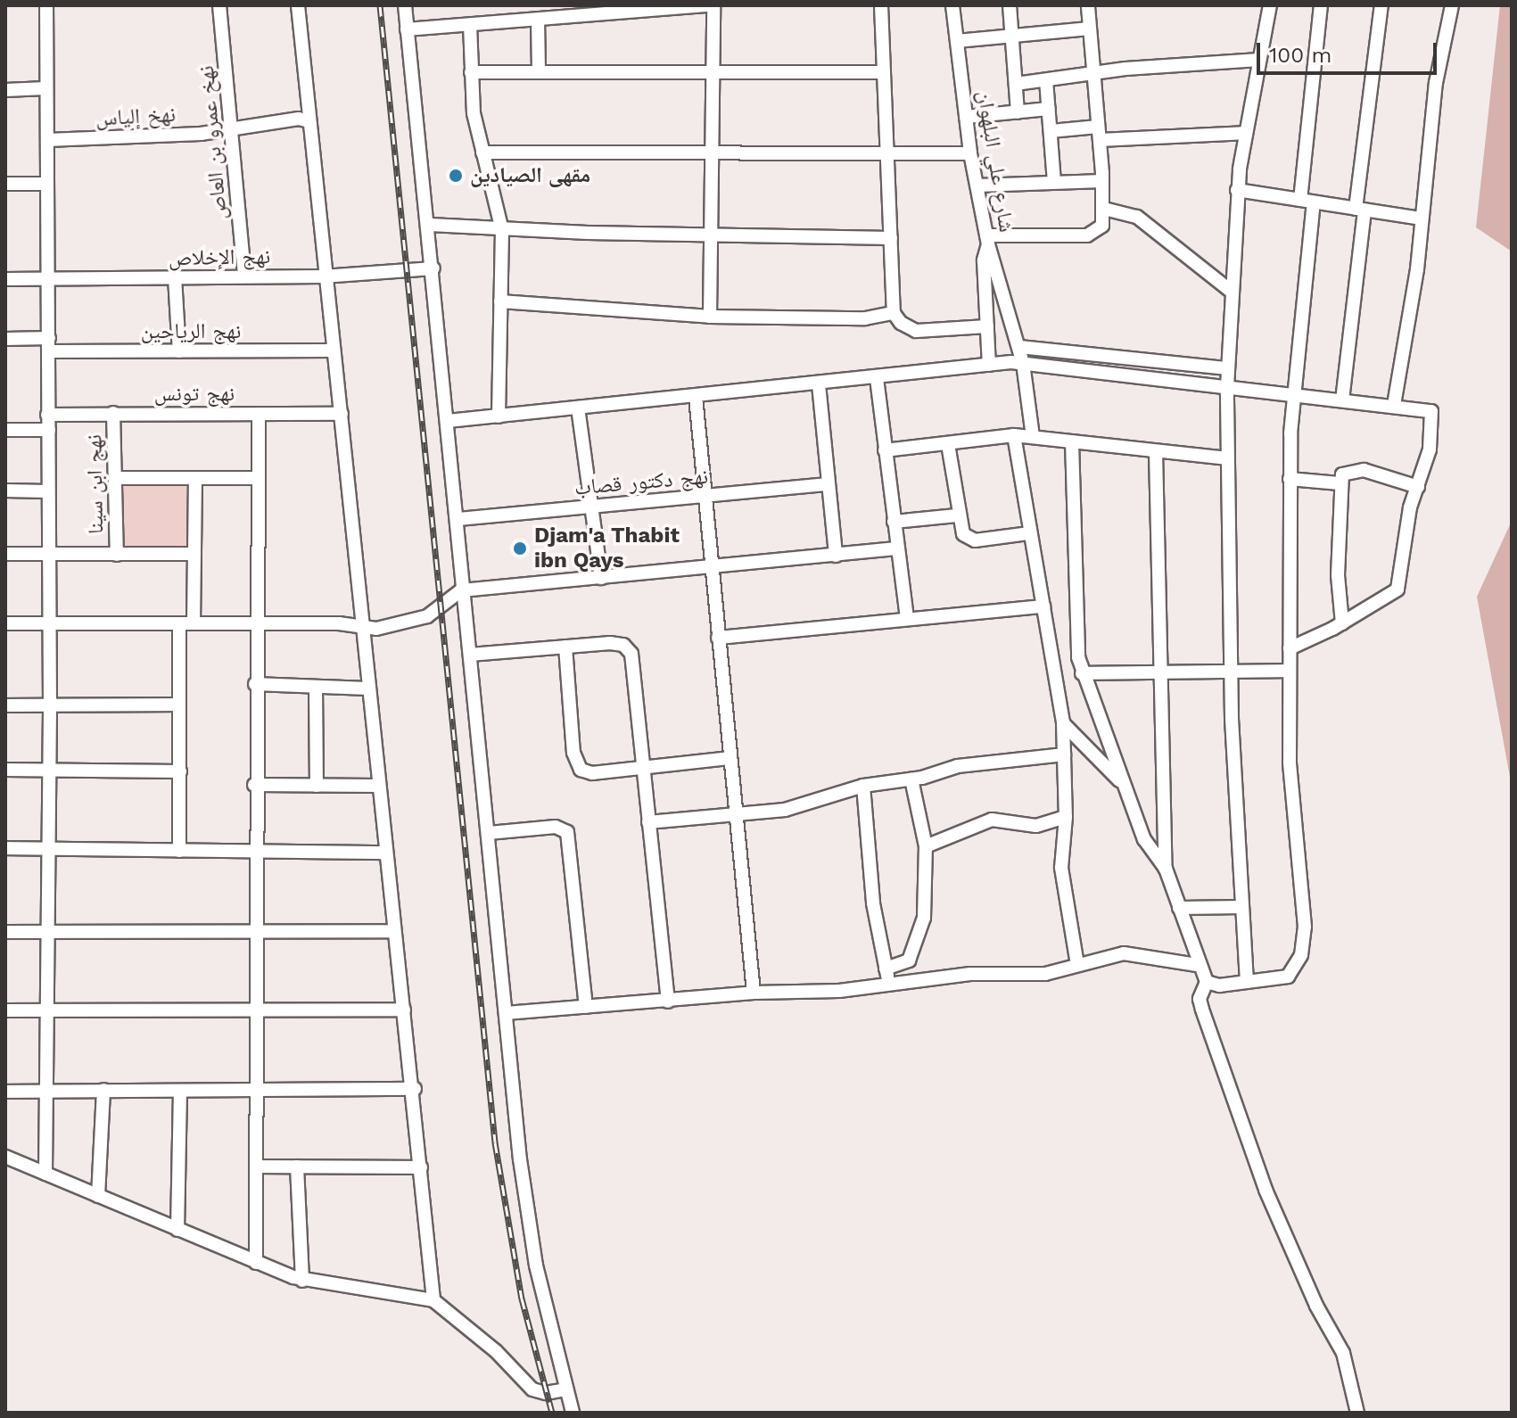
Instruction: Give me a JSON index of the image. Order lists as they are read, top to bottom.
{
  "streets": {
    "street": [
      "نهخ إلياس",
      "نهخ عمرو بن العاص",
      "شارع علي البلهوان",
      "نهج الإخلاص",
      "نهج الرياحين",
      "نهج تونس",
      "نهج دكتور قصاب",
      "نهج ابن سينا"
    ]
  },
  "crossings": [
    ["نهخ إلياس", "نهخ عمرو بن العاص"],
    ["نهخ عمرو بن العاص", "نهج الإخلاص"],
    ["نهج تونس", "نهج ابن سينا"]
  ],
  "places": ["مقهى الصيادين", "Djam'a Thabit ibn Qays"],
  "scale_bar": "100 m"
}
